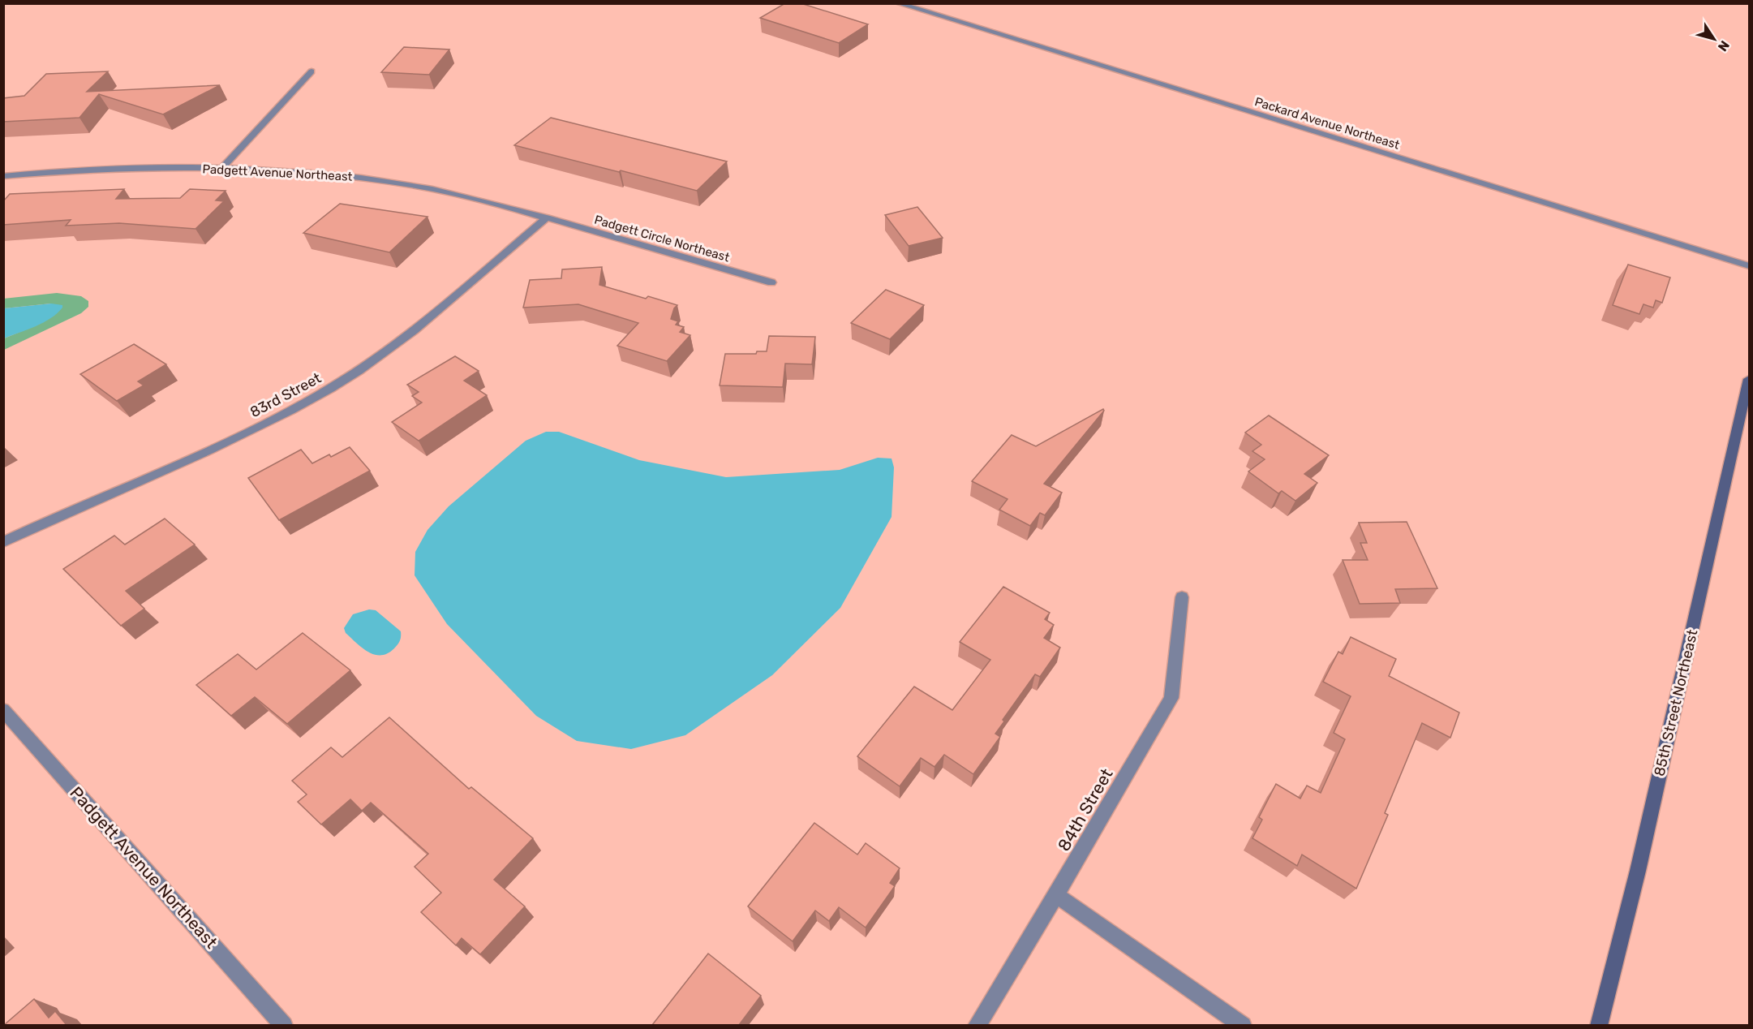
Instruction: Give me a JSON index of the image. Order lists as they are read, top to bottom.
{
  "streets": {
    "street": [
      "Packard Avenue Northeast",
      "Padgett Avenue Northeast",
      "Padgett Circle Northeast",
      "83rd Street",
      "85th Street Northeast",
      "84th Street"
    ]
  },
  "crossings": [
    ["Padgett Avenue Northeast", "Padgett Circle Northeast"],
    ["Padgett Avenue Northeast", "83rd Street"],
    ["Padgett Circle Northeast", "83rd Street"]
  ],
  "north": "bottom right"
}
